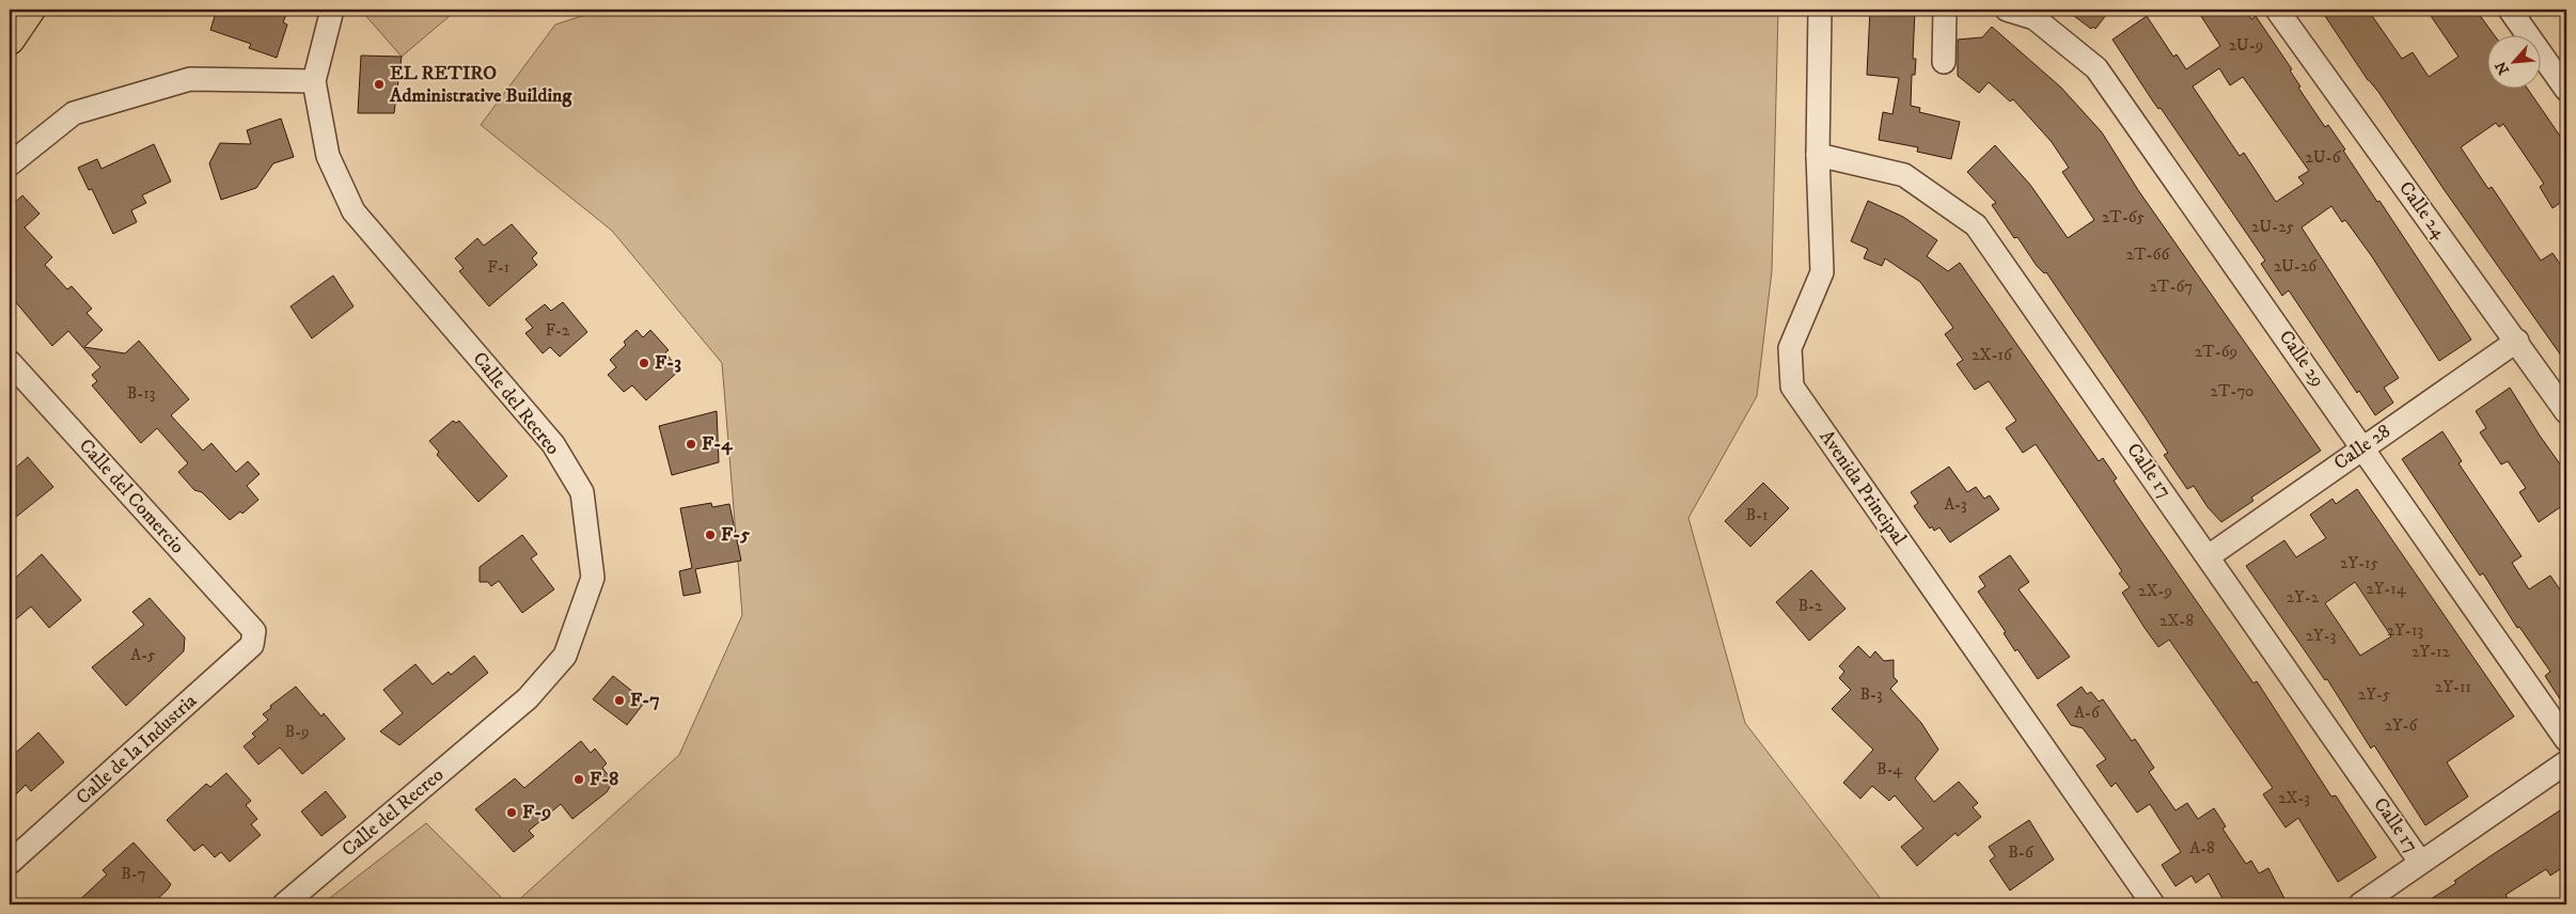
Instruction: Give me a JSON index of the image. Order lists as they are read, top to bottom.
{
  "streets": {
    "street": [
      "Calle 24",
      "Calle 29",
      "Calle del Recreo",
      "Calle 28",
      "Calle 17",
      "Avenida Principal",
      "Calle del Comercio",
      "Calle de la Industria"
    ]
  },
  "crossings": [
    ["Calle 24", "Calle 28"],
    ["Calle 29", "Calle 28"],
    ["Calle 28", "Calle 17"],
    ["Calle 17", "Avenida Principal"],
    ["Calle del Comercio", "Calle de la Industria"]
  ],
  "places": [
    "EL RETIRO Administrative Building",
    "F-3",
    "F-4",
    "F-5",
    "F-7",
    "F-8",
    "F-9"
  ],
  "house_numbers": [
    "2U-9",
    "2U-6",
    "2T-65",
    "2U-25",
    "2T-66",
    "2U-26",
    "F-1",
    "2T-67",
    "F-2",
    "2T-69",
    "2X-16",
    "2T-70",
    "B-13",
    "A-3",
    "B-1",
    "2Y-15",
    "2Y-14",
    "2X-9",
    "2Y-2",
    "B-2",
    "2X-8",
    "2Y-13",
    "2Y-3",
    "2Y-12",
    "A-5",
    "2Y-11",
    "B-3",
    "2Y-5",
    "A-6",
    "2Y-6",
    "B-9",
    "B-4",
    "2X-3",
    "A-8",
    "B-6",
    "B-7"
  ],
  "north": "bottom left"
}
